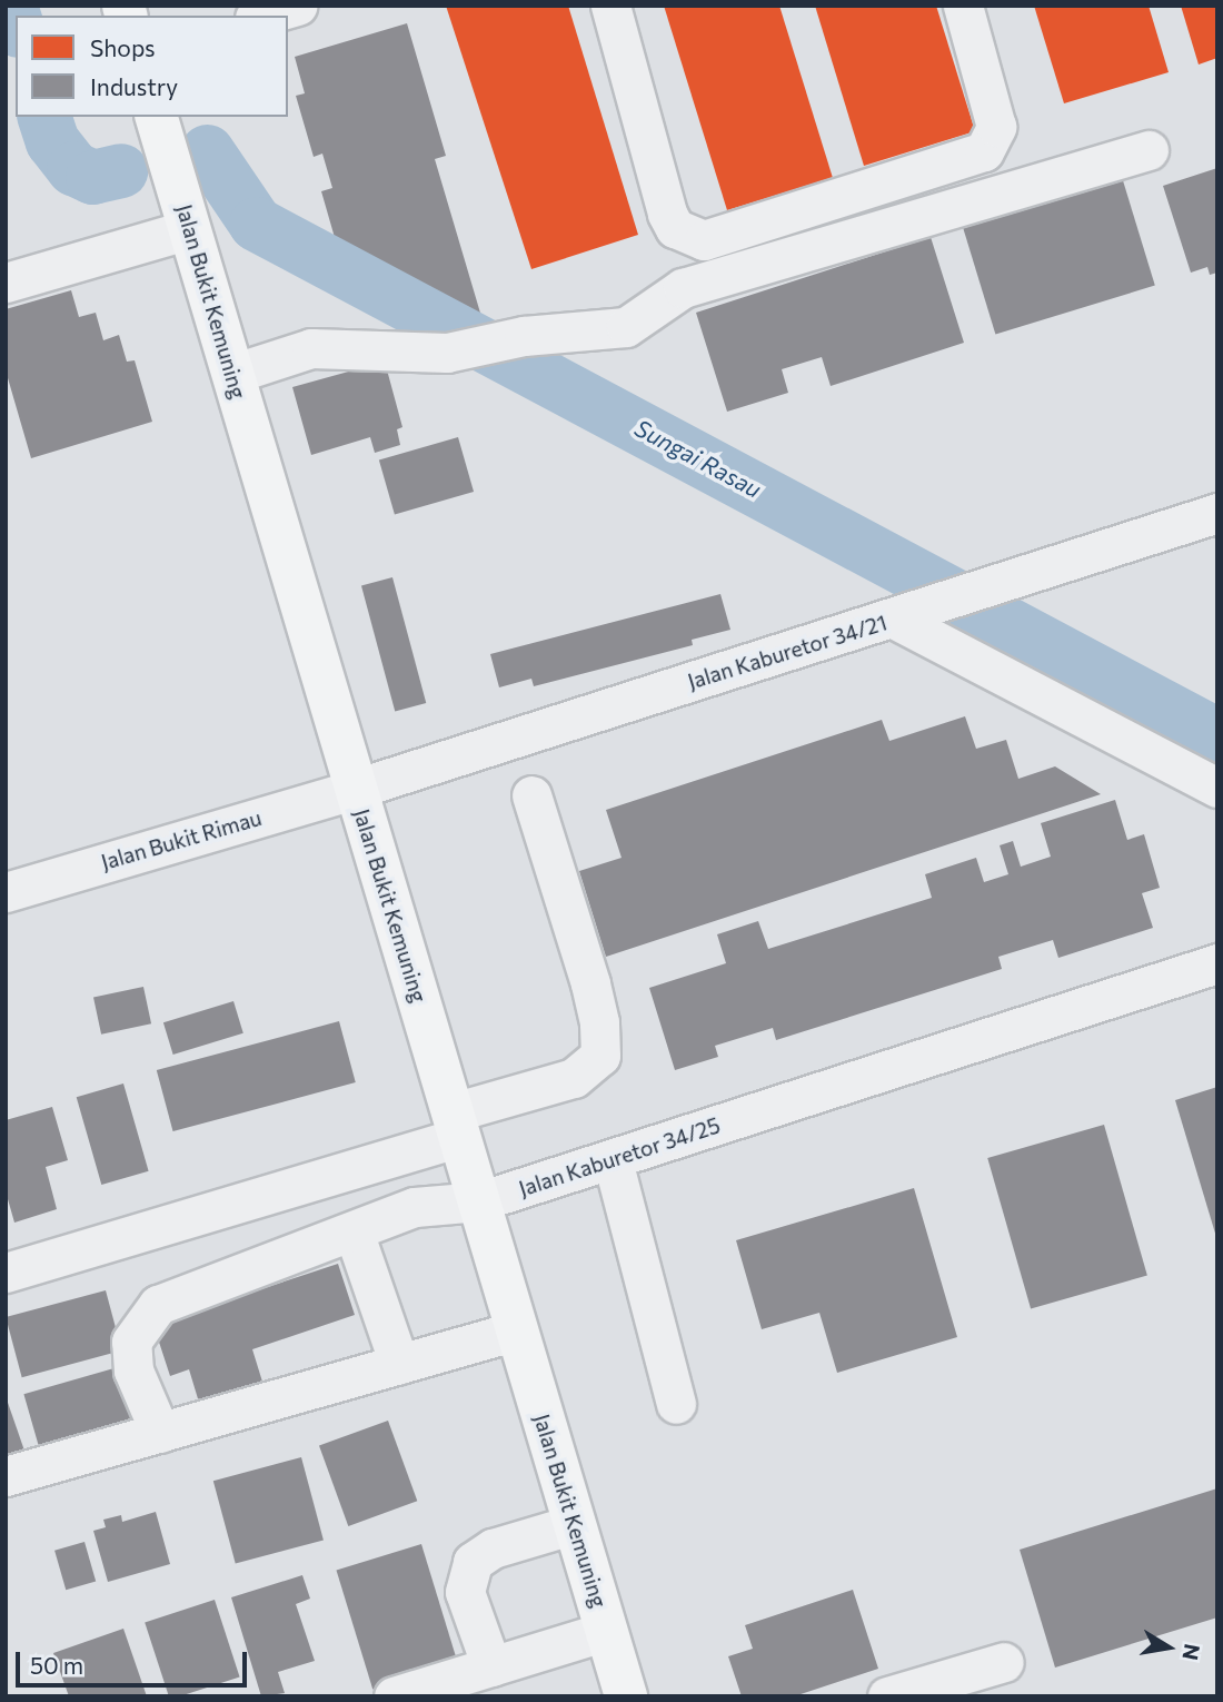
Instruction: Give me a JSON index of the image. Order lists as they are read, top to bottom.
{
  "streets": {
    "main road": ["Jalan Bukit Kemuning"],
    "street": ["Jalan Kaburetor 34/21", "Jalan Bukit Rimau", "Jalan Kaburetor 34/25"]
  },
  "crossings": [
    ["Jalan Bukit Kemuning", "Jalan Kaburetor 34/21"],
    ["Jalan Bukit Kemuning", "Jalan Bukit Rimau"],
    ["Jalan Bukit Kemuning", "Jalan Kaburetor 34/25"],
    ["Jalan Kaburetor 34/21", "Jalan Bukit Rimau"]
  ],
  "water": ["Sungai Rasau"],
  "legend": ["Shops", "Industry"],
  "scale_bar": "50 m",
  "north": "right"
}
